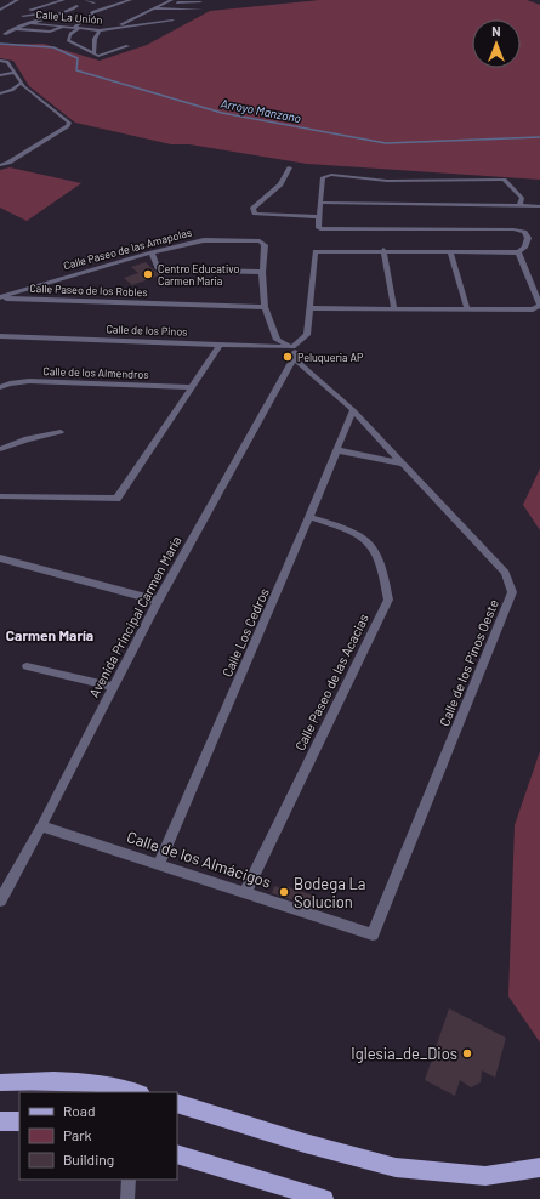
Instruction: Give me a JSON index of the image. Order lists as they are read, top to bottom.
{
  "streets": {
    "street": [
      "Calle La Unión",
      "Calle Paseo de las Amapolas",
      "Calle Paseo de los Robles",
      "Calle de los Pinos",
      "Calle de los Almendros",
      "Avenida Principal Carmen María",
      "Calle Los Cedros",
      "Calle de los Pinos Oeste",
      "Calle Paseo de las Acacias",
      "Calle de los Almácigos"
    ]
  },
  "crossings": [
    ["Calle Paseo de las Amapolas", "Calle Paseo de los Robles"],
    ["Calle Paseo de las Amapolas", "Calle de los Pinos"],
    ["Avenida Principal Carmen María", "Calle de los Pinos Oeste"],
    ["Avenida Principal Carmen María", "Calle de los Almácigos"],
    ["Calle Los Cedros", "Calle de los Pinos Oeste"],
    ["Calle Los Cedros", "Calle Paseo de las Acacias"],
    ["Calle Los Cedros", "Calle de los Almácigos"],
    ["Calle de los Pinos Oeste", "Calle de los Almácigos"],
    ["Calle Paseo de las Acacias", "Calle de los Almácigos"]
  ],
  "districts": ["Carmen María"],
  "water": ["Arroyo Manzano"],
  "places": [
    "Centro Educativo Carmen Maria",
    "Peluqueria AP",
    "Bodega La Solucion",
    "Iglesia_de_Dios"
  ],
  "legend": ["Road", "Park", "Building"],
  "north": "top"
}
